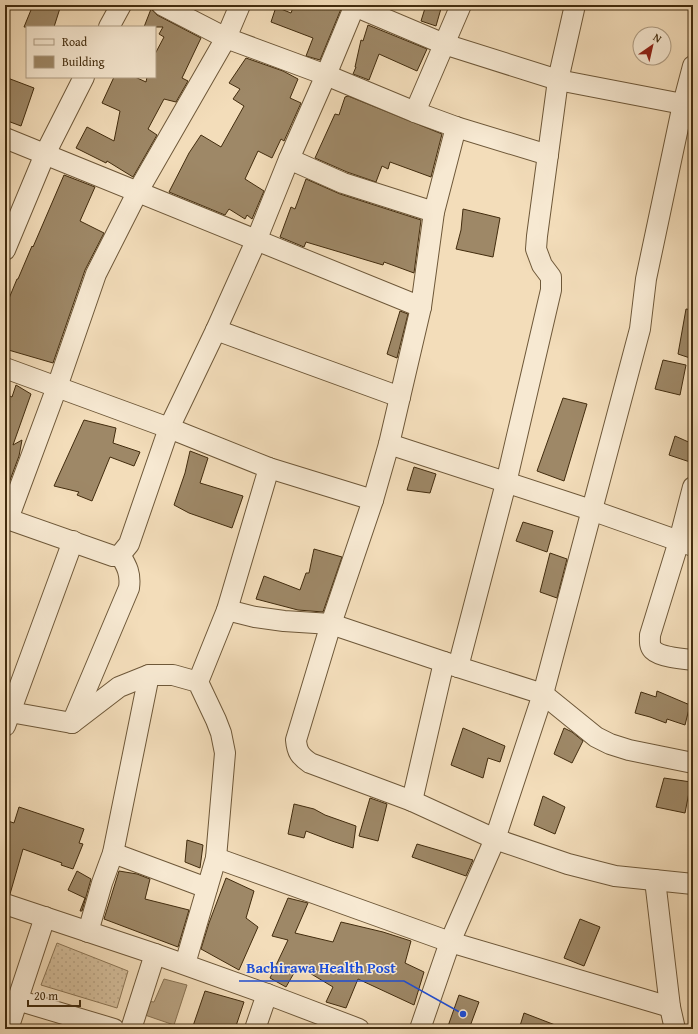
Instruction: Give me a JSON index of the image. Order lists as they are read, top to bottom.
{
  "places": ["Bachirawa Health Post"],
  "legend": ["Road", "Building"],
  "scale_bar": "20 m",
  "north": "top right"
}
